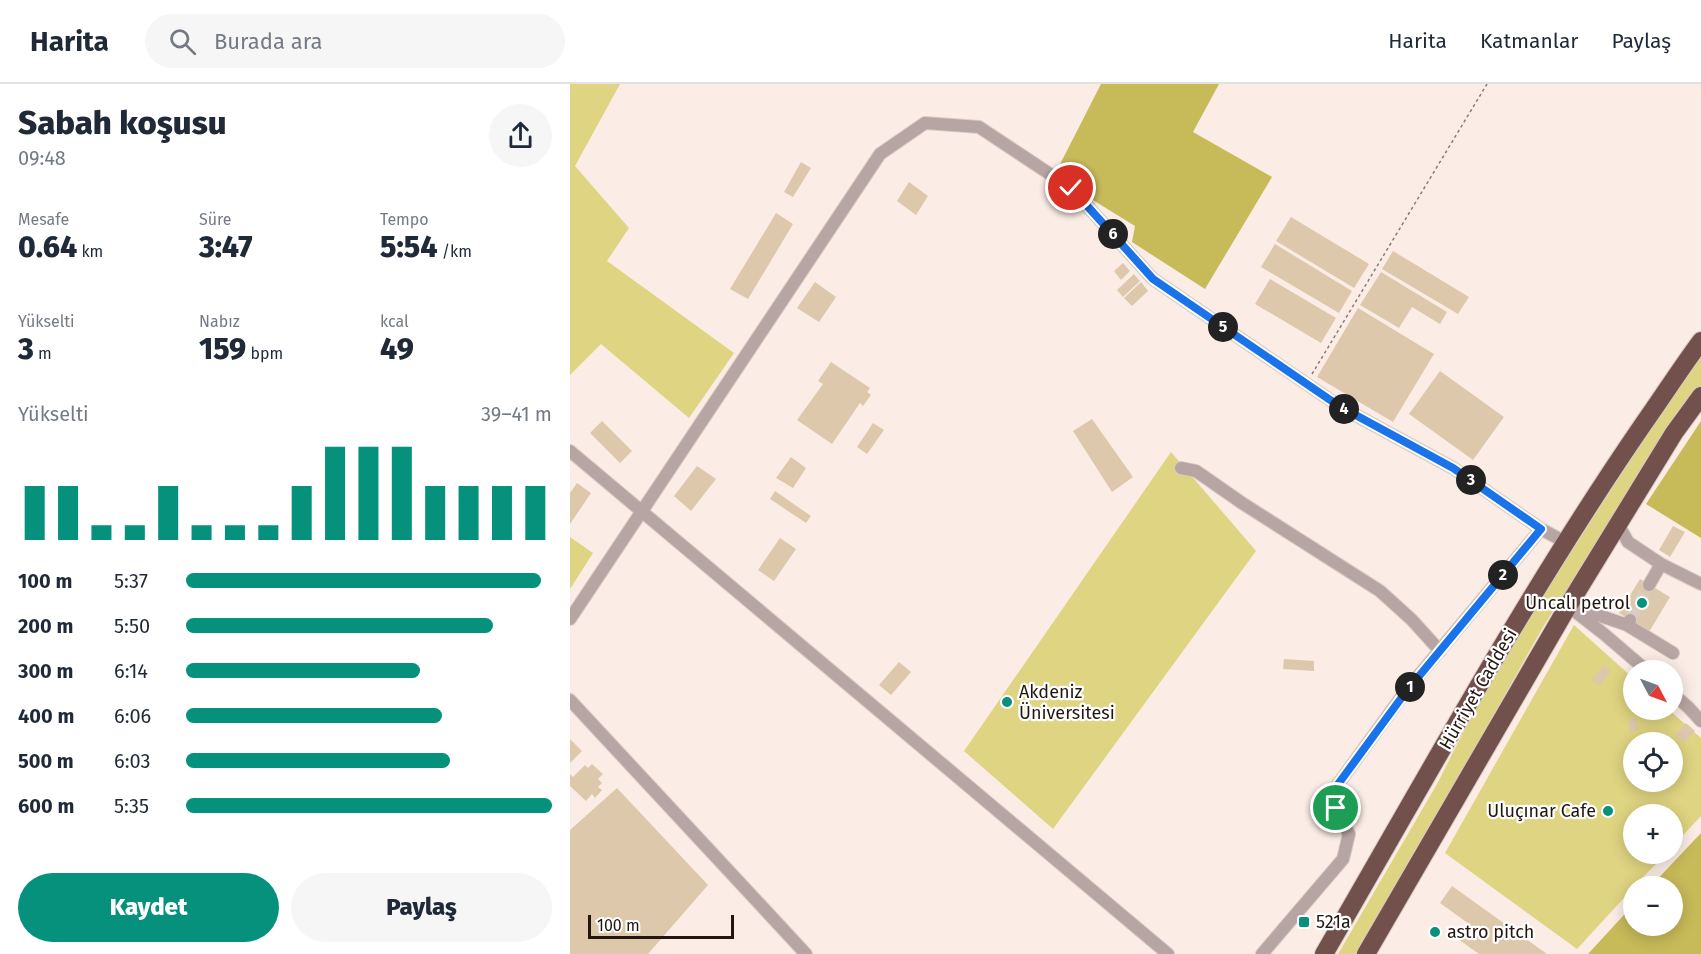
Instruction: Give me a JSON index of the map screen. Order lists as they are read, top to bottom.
{
  "streets": {
    "highway": ["Hürriyet Caddesi"]
  },
  "places": {
    "other": [
      "Uncalı petrol",
      "Akdeniz Üniversitesi",
      "Uluçınar Cafe",
      "astro pitch"
    ],
    "transit": ["521a"]
  },
  "scale_bar": "100 m",
  "north": "bottom right",
  "page": {
    "header": "Harita",
    "search": "Burada ara",
    "nav": ["Harita", "Katmanlar", "Paylaş"],
    "heading": ["Sabah koşusu", "09:48"],
    "stats": [
      ["Mesafe", "0.64 km"],
      ["Süre", "3:47"],
      ["Tempo", "5:54 /km"],
      ["Yükselti", "3 m"],
      ["Nabız", "159 bpm"],
      ["kcal", "49"]
    ],
    "pins": [
      "6",
      "5",
      "4",
      "3",
      "2",
      "1"
    ],
    "chart": ["Yükselti", "39–41 m"],
    "list": [
      {
        "name": "100 m",
        "note": "5:37"
      },
      {
        "name": "200 m",
        "note": "5:50"
      },
      {
        "name": "300 m",
        "note": "6:14"
      },
      {
        "name": "400 m",
        "note": "6:06"
      },
      {
        "name": "500 m",
        "note": "6:03"
      },
      {
        "name": "600 m",
        "note": "5:35"
      }
    ],
    "map_buttons": ["+", "−"],
    "buttons": ["Kaydet", "Paylaş"],
    "scale": "100 m"
  }
}
